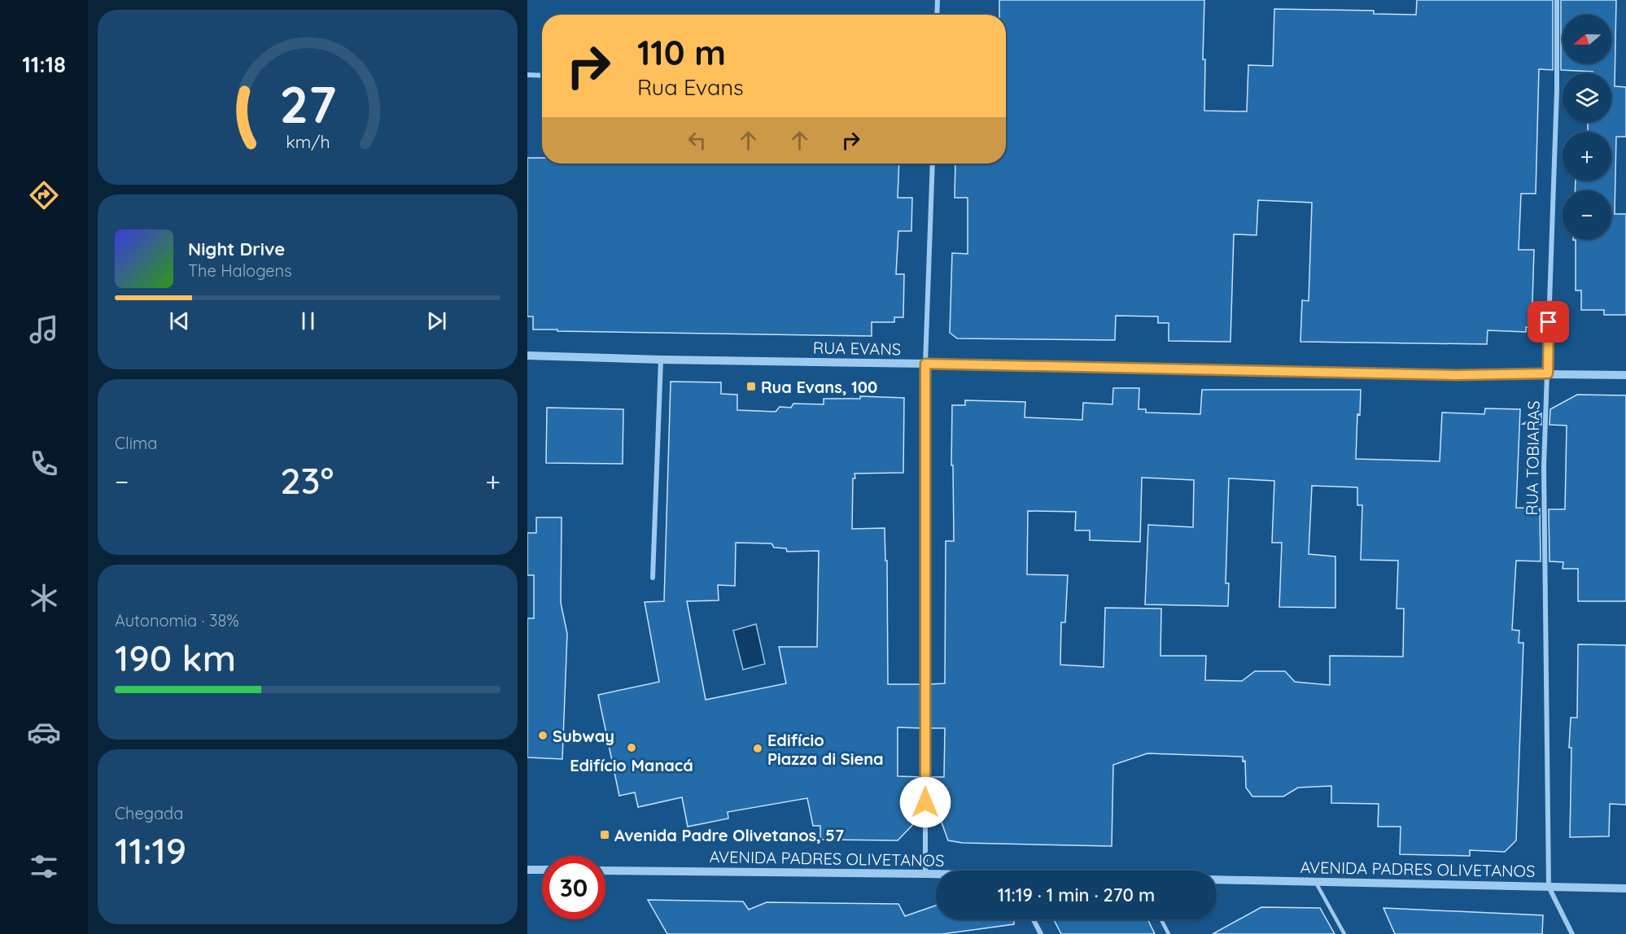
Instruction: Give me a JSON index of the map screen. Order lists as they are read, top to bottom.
{
  "streets": {
    "street": ["RUA EVANS", "RUA TOBIARAS", "AVENIDA PADRES OLIVETANOS"]
  },
  "crossings": [
    ["RUA EVANS", "RUA TOBIARAS"],
    ["RUA TOBIARAS", "AVENIDA PADRES OLIVETANOS"]
  ],
  "places": {
    "transit": ["Rua Evans, 100", "Avenida Padre Olivetanos, 57"],
    "other": ["Subway", "Edifício Manacá", "Edifício Piazza di Siena"]
  },
  "north": "left",
  "page": {
    "tabs": "11:18",
    "map_buttons": ["+", "−"],
    "turn": ["110 m", "Rua Evans"],
    "song": ["Night Drive", "The Halogens"],
    "tile": [
      "Clima",
      ["Autonomia · 38%", "190 km"],
      ["Chegada", "11:19"]
    ],
    "heat": ["−", "23°", "+"],
    "limit": "30",
    "trip": "11:19 · 1 min · 270 m",
    "gauge": ["27", "km/h"]
  }
}
